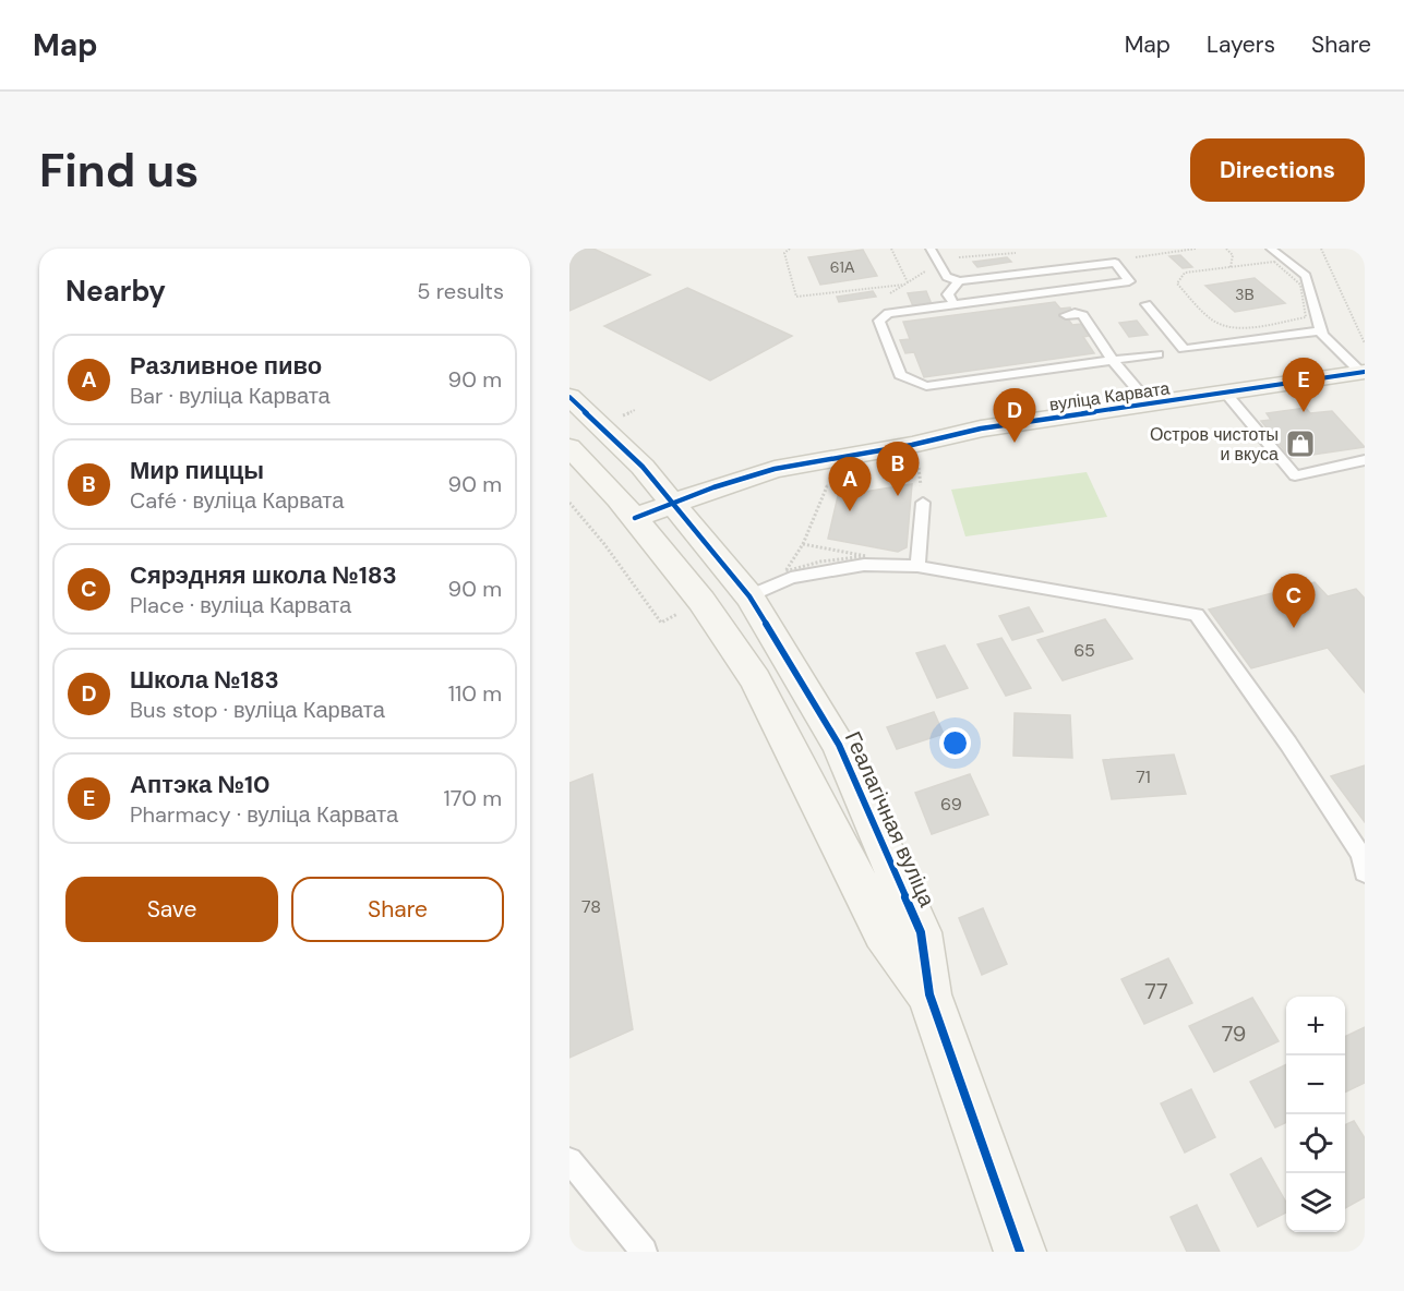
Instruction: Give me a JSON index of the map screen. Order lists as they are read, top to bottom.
{
  "streets": {
    "street": ["вуліца Карвата", "Геалагічная вуліца"]
  },
  "crossings": [
    ["вуліца Карвата", "Геалагічная вуліца"]
  ],
  "places": {
    "shop": ["Остров чистоты и вкуса"]
  },
  "house_numbers": [
    "61А",
    "3В",
    "65",
    "71",
    "69",
    "78",
    "77",
    "79"
  ],
  "page": {
    "header": "Map",
    "nav": ["Map", "Layers", "Share"],
    "buttons": [
      "Directions",
      ["Save", "Share"]
    ],
    "title": "Find us",
    "heading": ["Nearby", "5 results"],
    "list": [
      {
        "mark": "A",
        "name": "Разливное пиво",
        "note": "Bar · вуліца Карвата",
        "value": "90 m"
      },
      {
        "mark": "B",
        "name": "Мир пиццы",
        "note": "Café · вуліца Карвата",
        "value": "90 m"
      },
      {
        "mark": "C",
        "name": "Сярэдняя школа №183",
        "note": "Place · вуліца Карвата",
        "value": "90 m"
      },
      {
        "mark": "D",
        "name": "Школа №183",
        "note": "Bus stop · вуліца Карвата",
        "value": "110 m"
      },
      {
        "mark": "E",
        "name": "Аптэка №10",
        "note": "Pharmacy · вуліца Карвата",
        "value": "170 m"
      }
    ],
    "pins": [
      "E",
      "D",
      "B",
      "A",
      "C"
    ],
    "map_buttons": ["+", "−"]
  }
}
